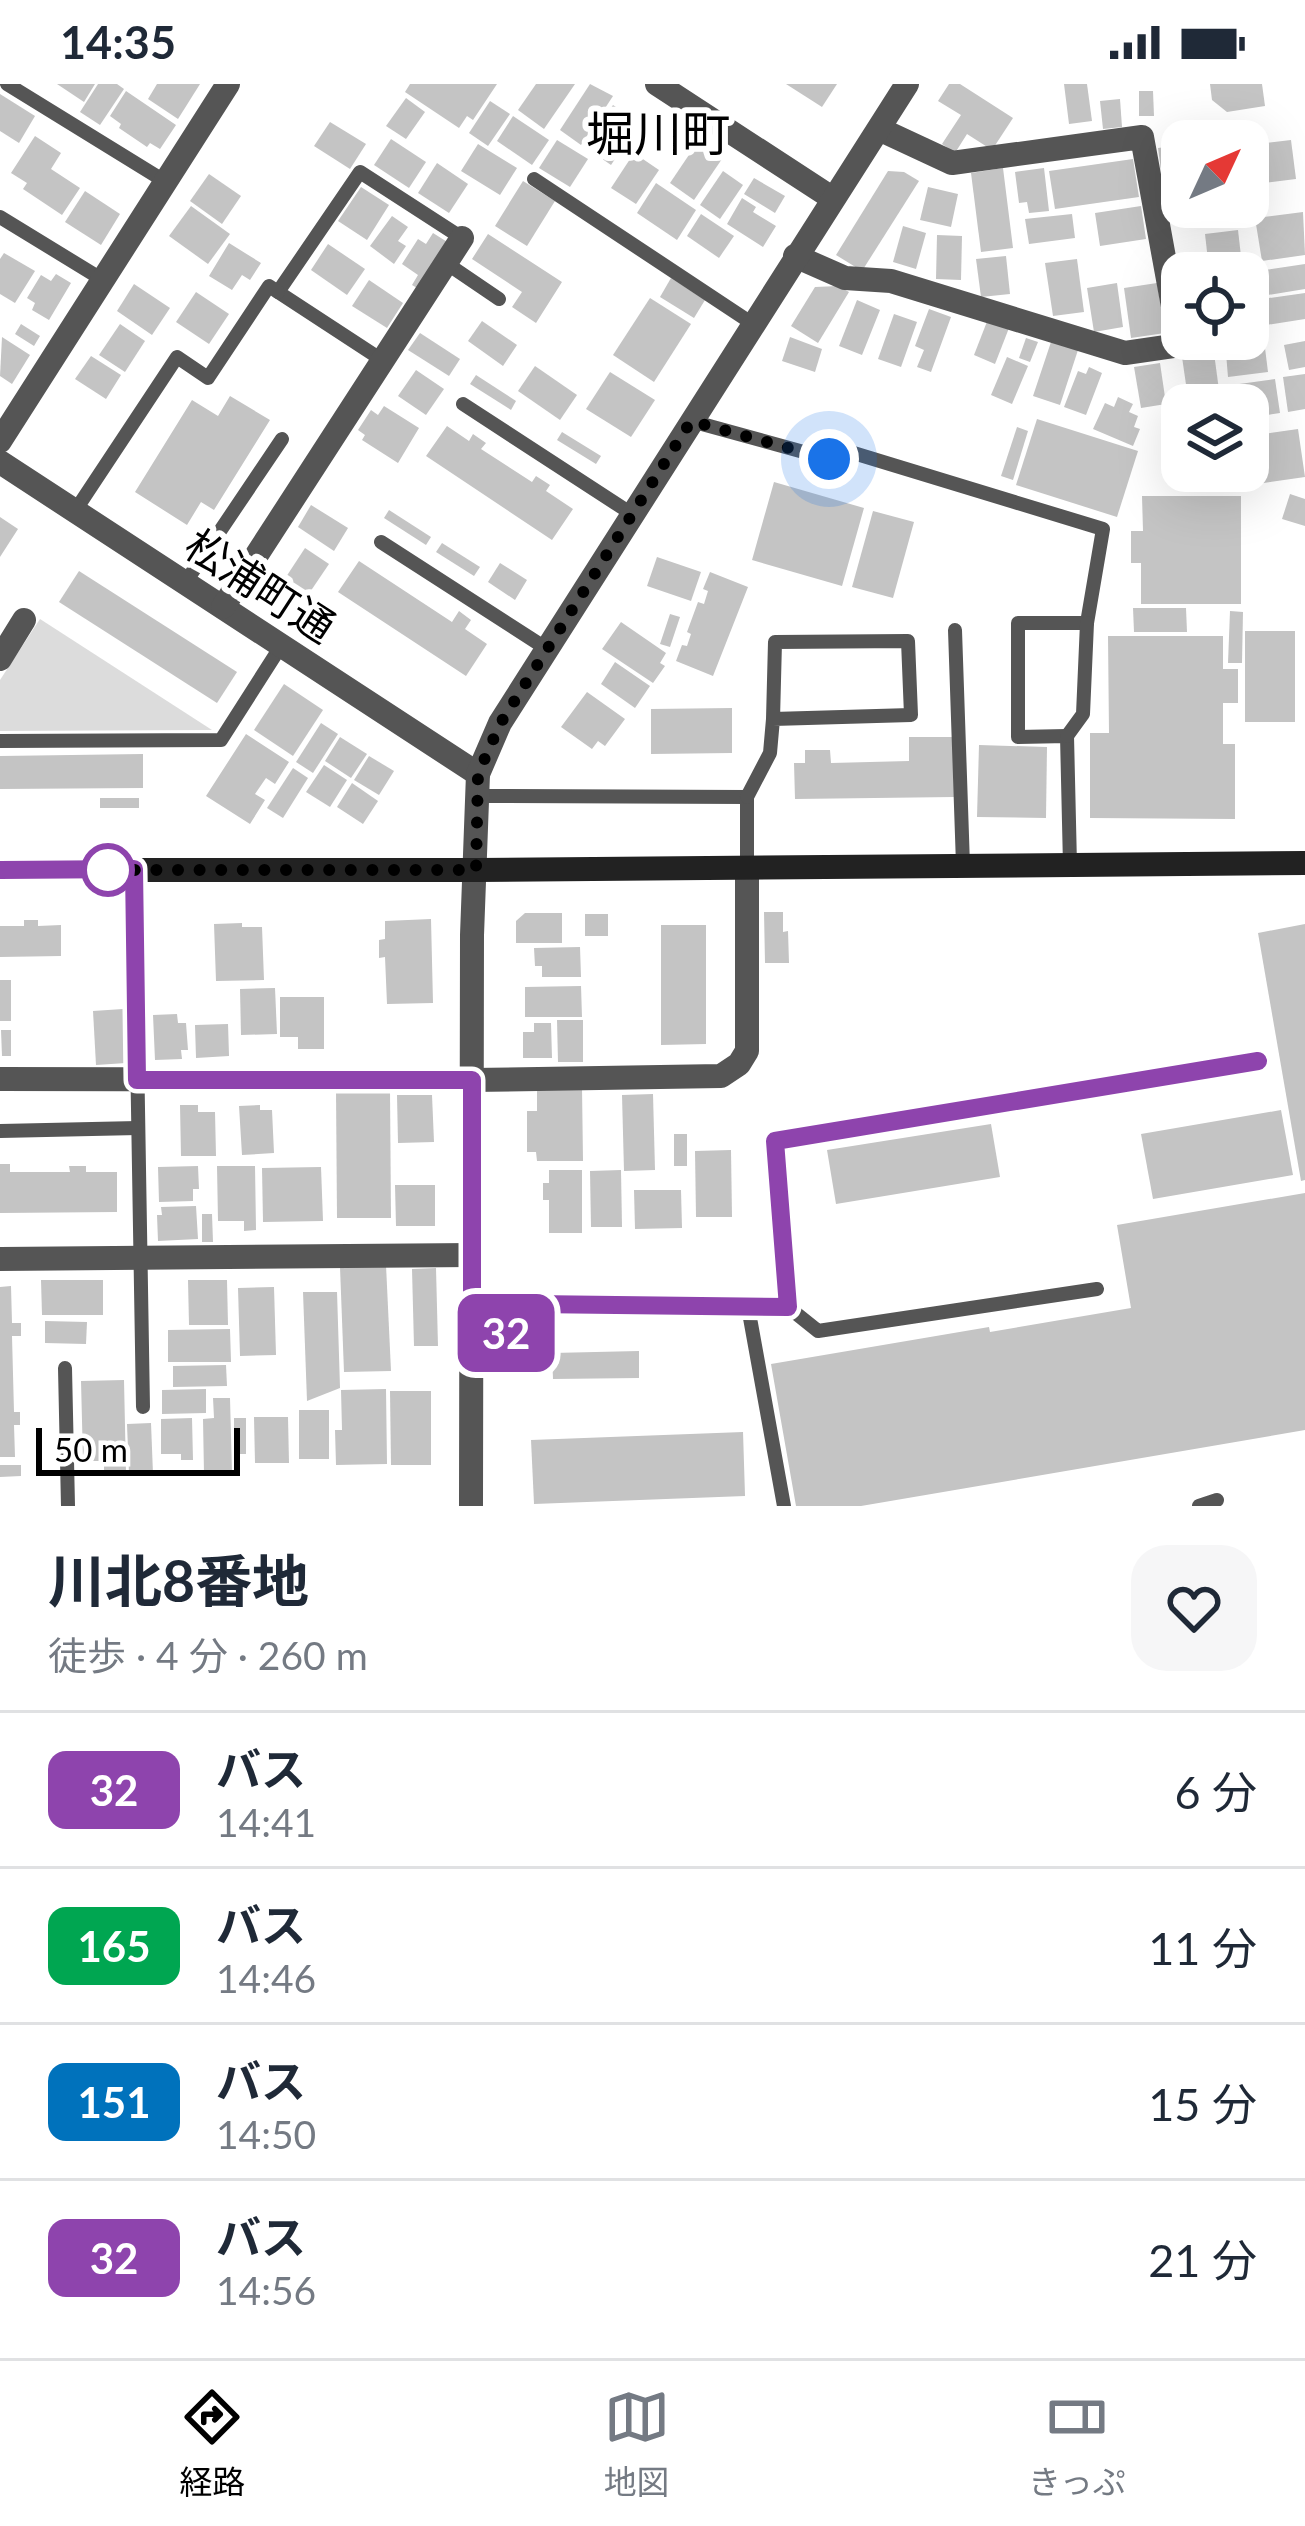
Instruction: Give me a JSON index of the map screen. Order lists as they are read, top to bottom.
{
  "streets": {
    "street": ["松浦町通"]
  },
  "districts": ["堀川町"],
  "lines": ["bus line 32"],
  "scale_bar": "50 m",
  "north": "top right",
  "page": {
    "status": "14:35",
    "on_map": "32",
    "scale": "50 m",
    "heading": ["川北8番地", "徒歩 · 4 分 · 260 m"],
    "list": [
      {
        "mark": "32",
        "name": "バス",
        "note": "14:41",
        "value": "6 分"
      },
      {
        "mark": "165",
        "name": "バス",
        "note": "14:46",
        "value": "11 分"
      },
      {
        "mark": "151",
        "name": "バス",
        "note": "14:50",
        "value": "15 分"
      },
      {
        "mark": "32",
        "name": "バス",
        "note": "14:56",
        "value": "21 分"
      }
    ],
    "tabs": ["経路", "地図", "きっぷ"]
  }
}
